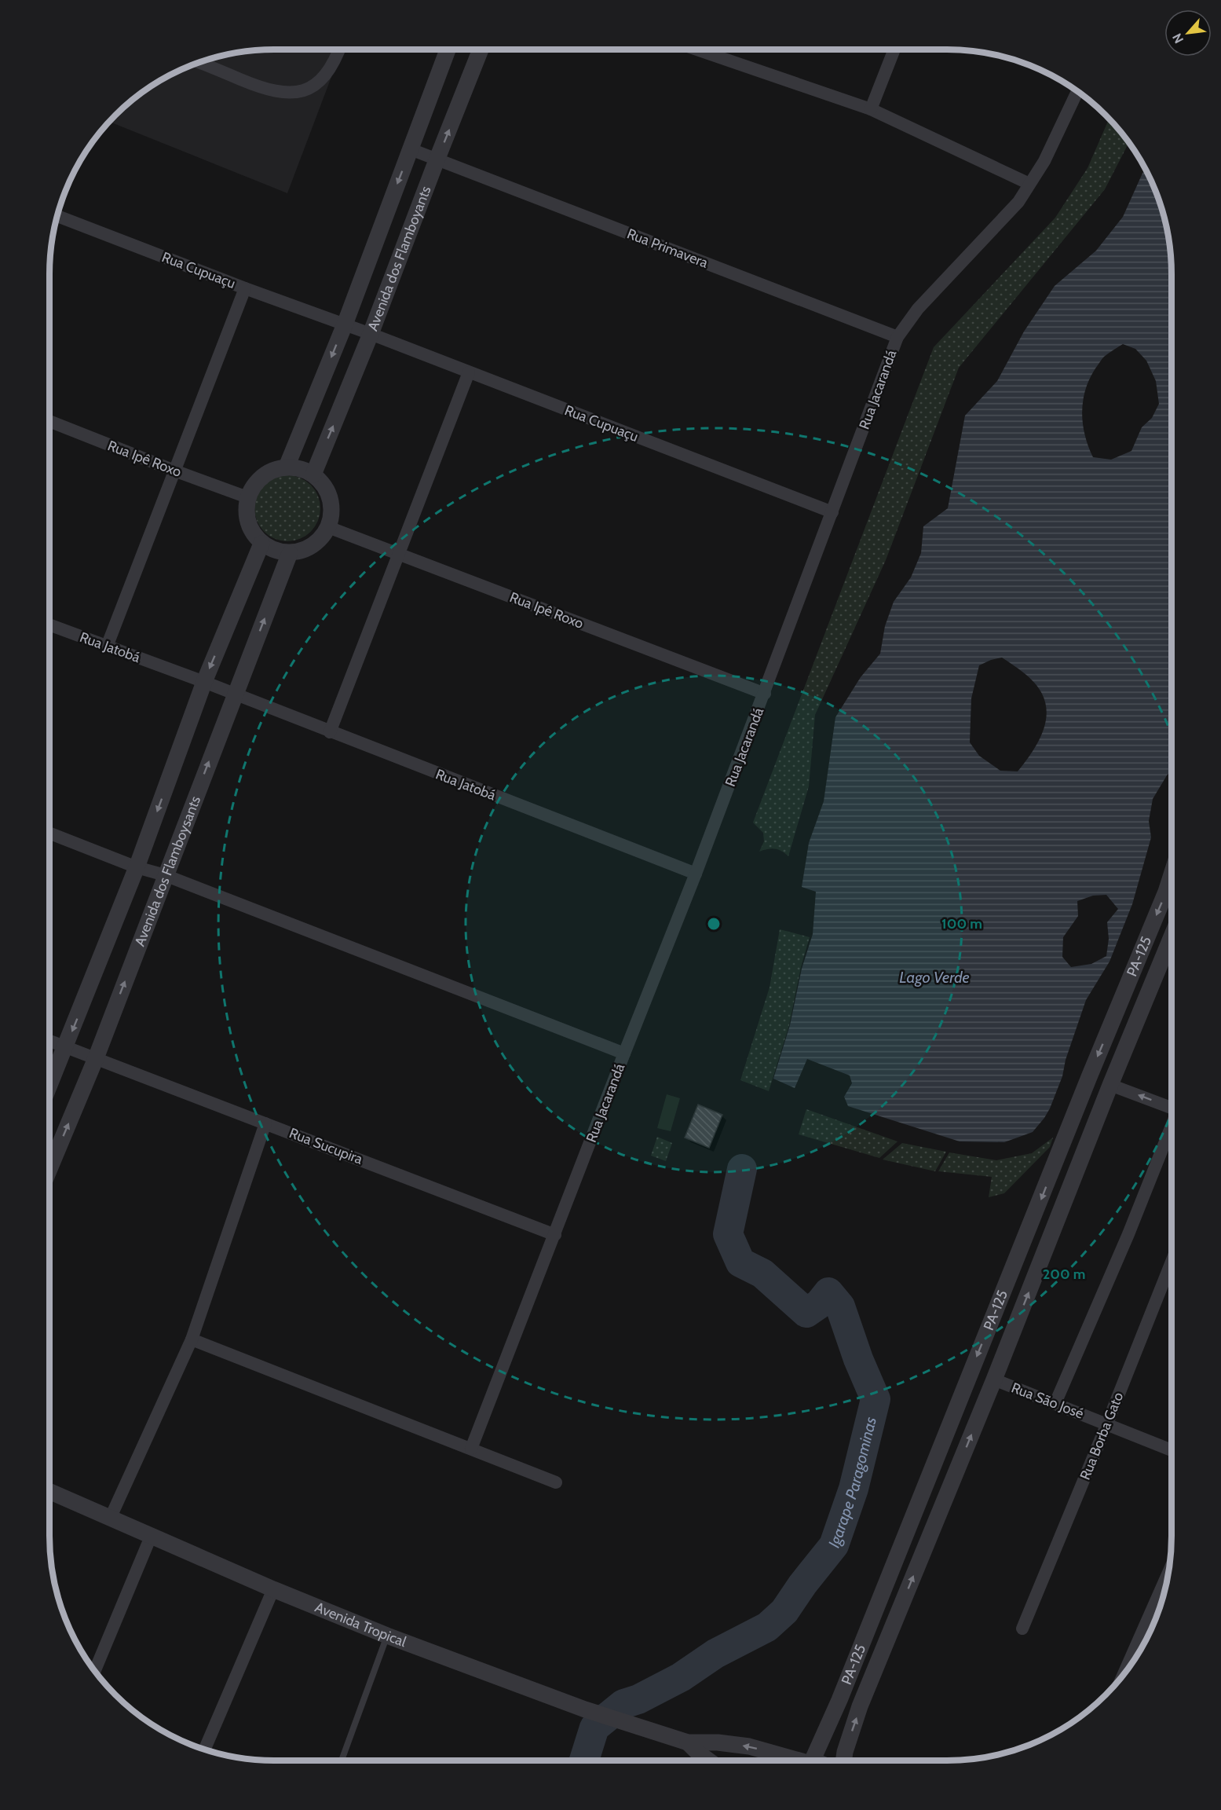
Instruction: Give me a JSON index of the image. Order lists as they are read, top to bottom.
{
  "streets": {
    "street": [
      "Rua Primavera",
      "Avenida dos Flamboyants",
      "Rua Cupuaçu",
      "Rua Jacarandá",
      "Rua Ipê Roxo",
      "Rua Jatobá",
      "Avenida dos Flamboysants",
      "PA-125",
      "Rua Sucupira",
      "Rua São José",
      "Rua Borba Gato",
      "Avenida Tropical"
    ]
  },
  "crossings": [
    ["Rua Primavera", "Avenida dos Flamboyants"],
    ["Rua Primavera", "Rua Jacarandá"],
    ["Avenida dos Flamboyants", "Rua Cupuaçu"],
    ["Avenida dos Flamboyants", "Rua Ipê Roxo"],
    ["Avenida dos Flamboyants", "Avenida dos Flamboysants"],
    ["Rua Cupuaçu", "Rua Jacarandá"],
    ["Rua Jacarandá", "Rua Ipê Roxo"],
    ["Rua Jacarandá", "Rua Jatobá"],
    ["Rua Jacarandá", "Rua Sucupira"],
    ["Rua Ipê Roxo", "Avenida dos Flamboysants"],
    ["Rua Jatobá", "Avenida dos Flamboysants"],
    ["Avenida dos Flamboysants", "Rua Sucupira"],
    ["PA-125", "Rua São José"],
    ["Rua São José", "Rua Borba Gato"]
  ],
  "water": ["Lago Verde", "Igarape Paragominas"],
  "north": "bottom left",
  "rings": ["100 m", "200 m"]
}
